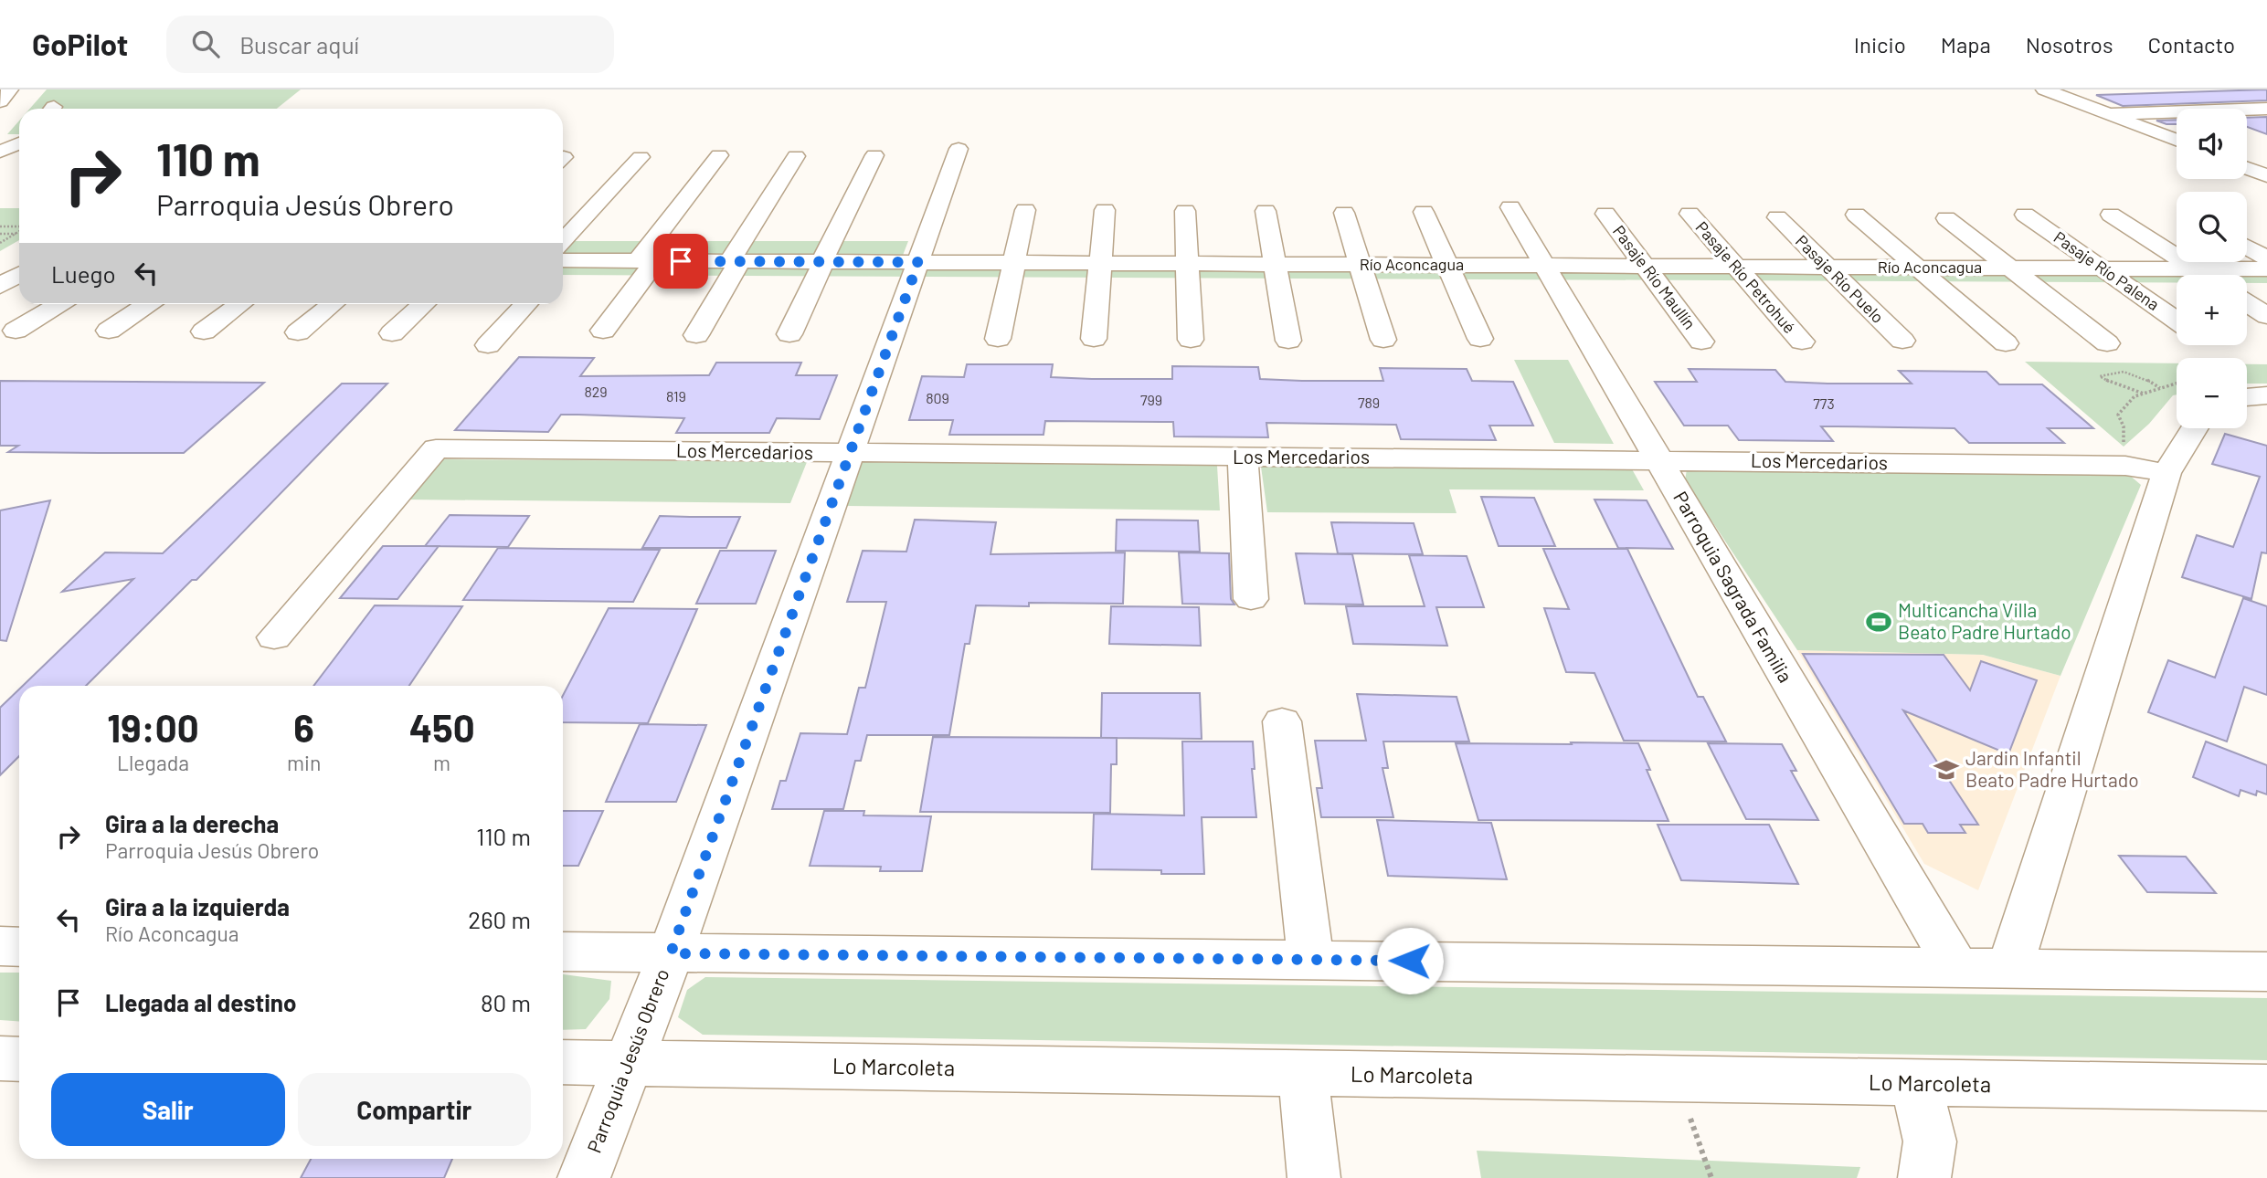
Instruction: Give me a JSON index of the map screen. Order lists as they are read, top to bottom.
{
  "streets": {
    "street": [
      "Río Aconcagua",
      "Pasaje Río Palena",
      "Pasaje Río Maullín",
      "Pasaje Río Petrohué",
      "Pasaje Río Puelo",
      "Los Mercedarios",
      "Parroquia Sagrada Familia",
      "Parroquia Jesús Obrero",
      "Lo Marcoleta"
    ]
  },
  "crossings": [
    ["Río Aconcagua", "Pasaje Río Palena"],
    ["Río Aconcagua", "Pasaje Río Maullín"],
    ["Río Aconcagua", "Pasaje Río Petrohué"],
    ["Río Aconcagua", "Pasaje Río Puelo"],
    ["Río Aconcagua", "Parroquia Sagrada Familia"],
    ["Río Aconcagua", "Parroquia Jesús Obrero"],
    ["Los Mercedarios", "Parroquia Sagrada Familia"],
    ["Los Mercedarios", "Parroquia Jesús Obrero"],
    ["Parroquia Jesús Obrero", "Lo Marcoleta"]
  ],
  "places": {
    "sports": ["Multicancha Villa Beato Padre Hurtado"],
    "school or university": ["Jardin Infantil Beato Padre Hurtado"]
  },
  "house_numbers": [
    "829",
    "819",
    "809",
    "799",
    "789",
    "773"
  ],
  "page": {
    "header": "GoPilot",
    "search": "Buscar aquí",
    "nav": [
      "Inicio",
      "Mapa",
      "Nosotros",
      "Contacto"
    ],
    "map_buttons": ["+", "−"],
    "turn": ["110 m", "Parroquia Jesús Obrero"],
    "then": "Luego",
    "eta": [
      "19:00",
      "Llegada",
      "6",
      "min",
      "450",
      "m"
    ],
    "list": [
      {
        "name": "Gira a la derecha",
        "note": "Parroquia Jesús Obrero",
        "value": "110 m"
      },
      {
        "name": "Gira a la izquierda",
        "note": "Río Aconcagua",
        "value": "260 m"
      },
      {
        "name": "Llegada al destino",
        "value": "80 m"
      }
    ],
    "buttons": ["Salir", "Compartir"]
  }
}
